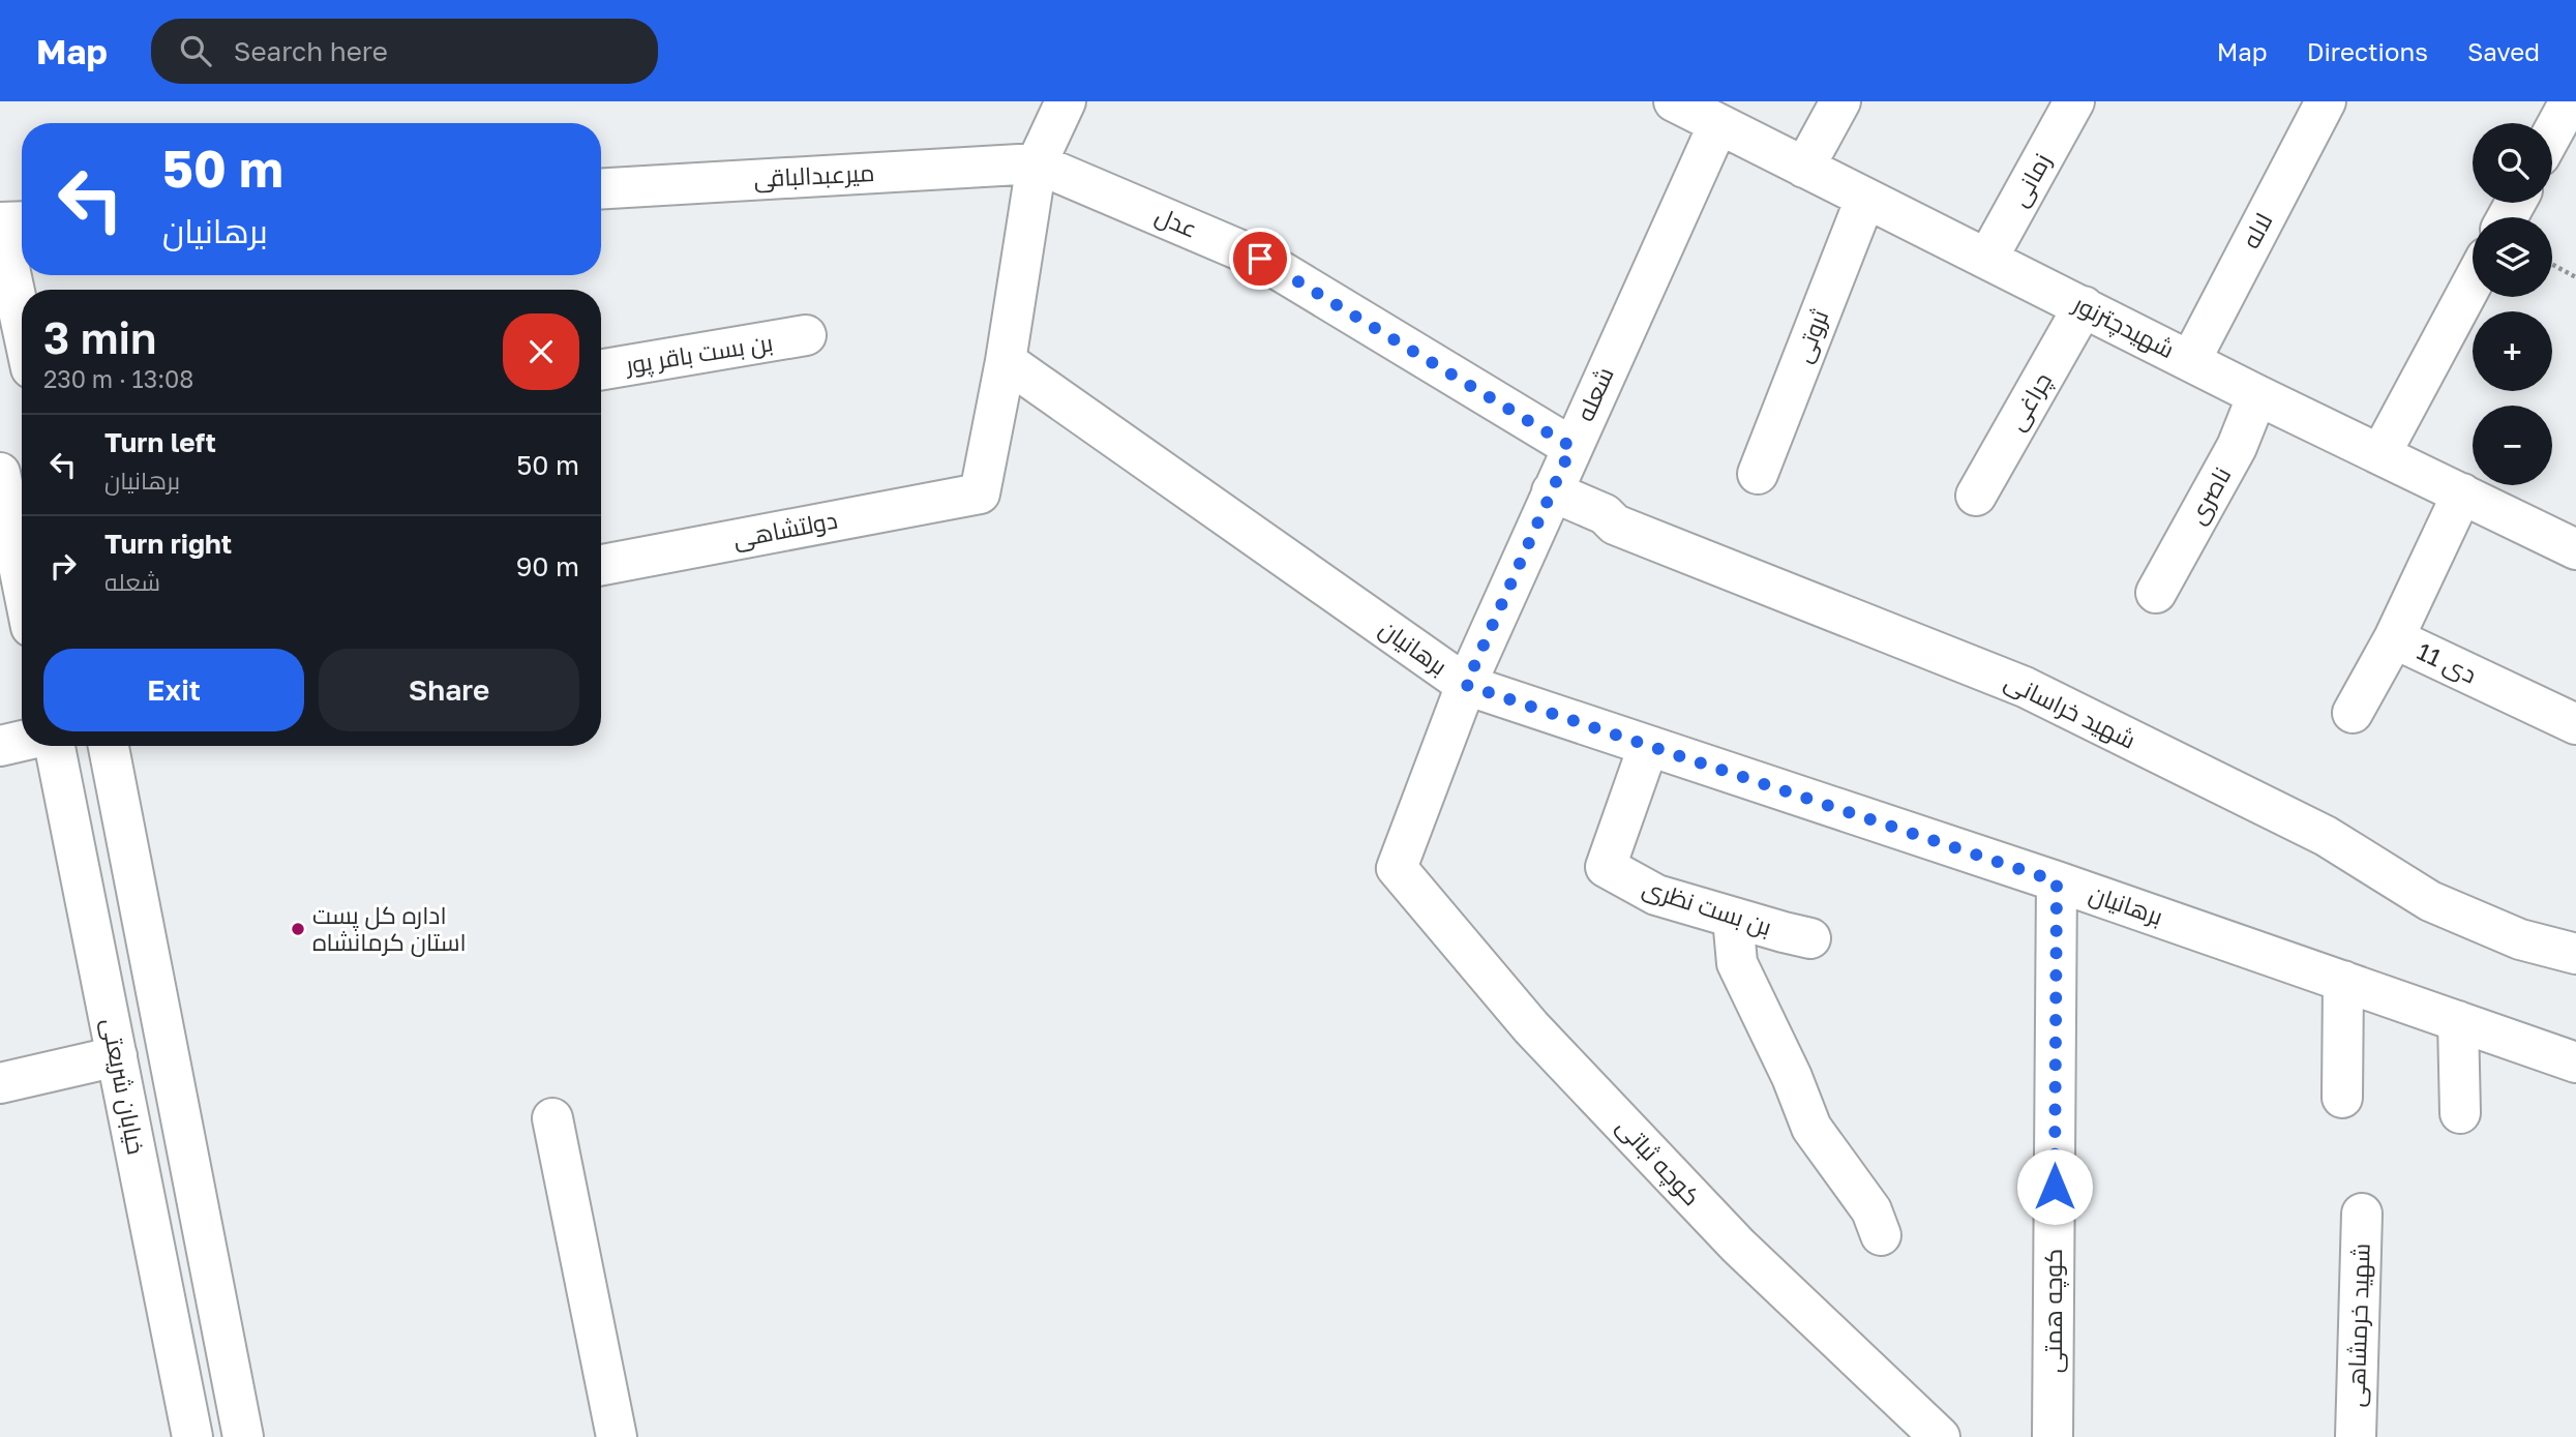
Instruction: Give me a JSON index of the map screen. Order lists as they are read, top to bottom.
{
  "streets": {
    "street": [
      "میرعبدالباقی",
      "زمانی",
      "عدل",
      "لاله",
      "شهیدچترنور",
      "ثروتی",
      "بن بست باقر پور",
      "شعله",
      "چراغی",
      "ناصری",
      "دولتشاهی",
      "برهانیان",
      "11 دی",
      "شهید خراسانی",
      "بن بست نظری",
      "خیابان شریعتی",
      "کوچه ثباتی",
      "کوچه همتی",
      "شهید خرمشاهی"
    ]
  },
  "crossings": [
    ["میرعبدالباقی", "عدل"],
    ["زمانی", "شهیدچترنور"],
    ["عدل", "شعله"],
    ["لاله", "شهیدچترنور"],
    ["شهیدچترنور", "ثروتی"],
    ["شهیدچترنور", "شعله"],
    ["شهیدچترنور", "چراغی"],
    ["شهیدچترنور", "ناصری"],
    ["شعله", "برهانیان"],
    ["شعله", "شهید خراسانی"],
    ["شعله", "کوچه ثباتی"],
    ["دولتشاهی", "برهانیان"],
    ["برهانیان", "بن بست نظری"],
    ["برهانیان", "کوچه همتی"]
  ],
  "places": ["اداره کل پست استان کرمانشاه"],
  "page": {
    "header": "Map",
    "search": "Search here",
    "nav": ["Map", "Directions", "Saved"],
    "map_buttons": ["+", "−"],
    "turn": ["50 m", "برهانیان"],
    "heading": ["3 min", "230 m · 13:08"],
    "list": [
      {
        "name": "Turn left",
        "note": "برهانیان",
        "value": "50 m"
      },
      {
        "name": "Turn right",
        "note": "شعله",
        "value": "90 m"
      }
    ],
    "buttons": ["Exit", "Share"]
  }
}
